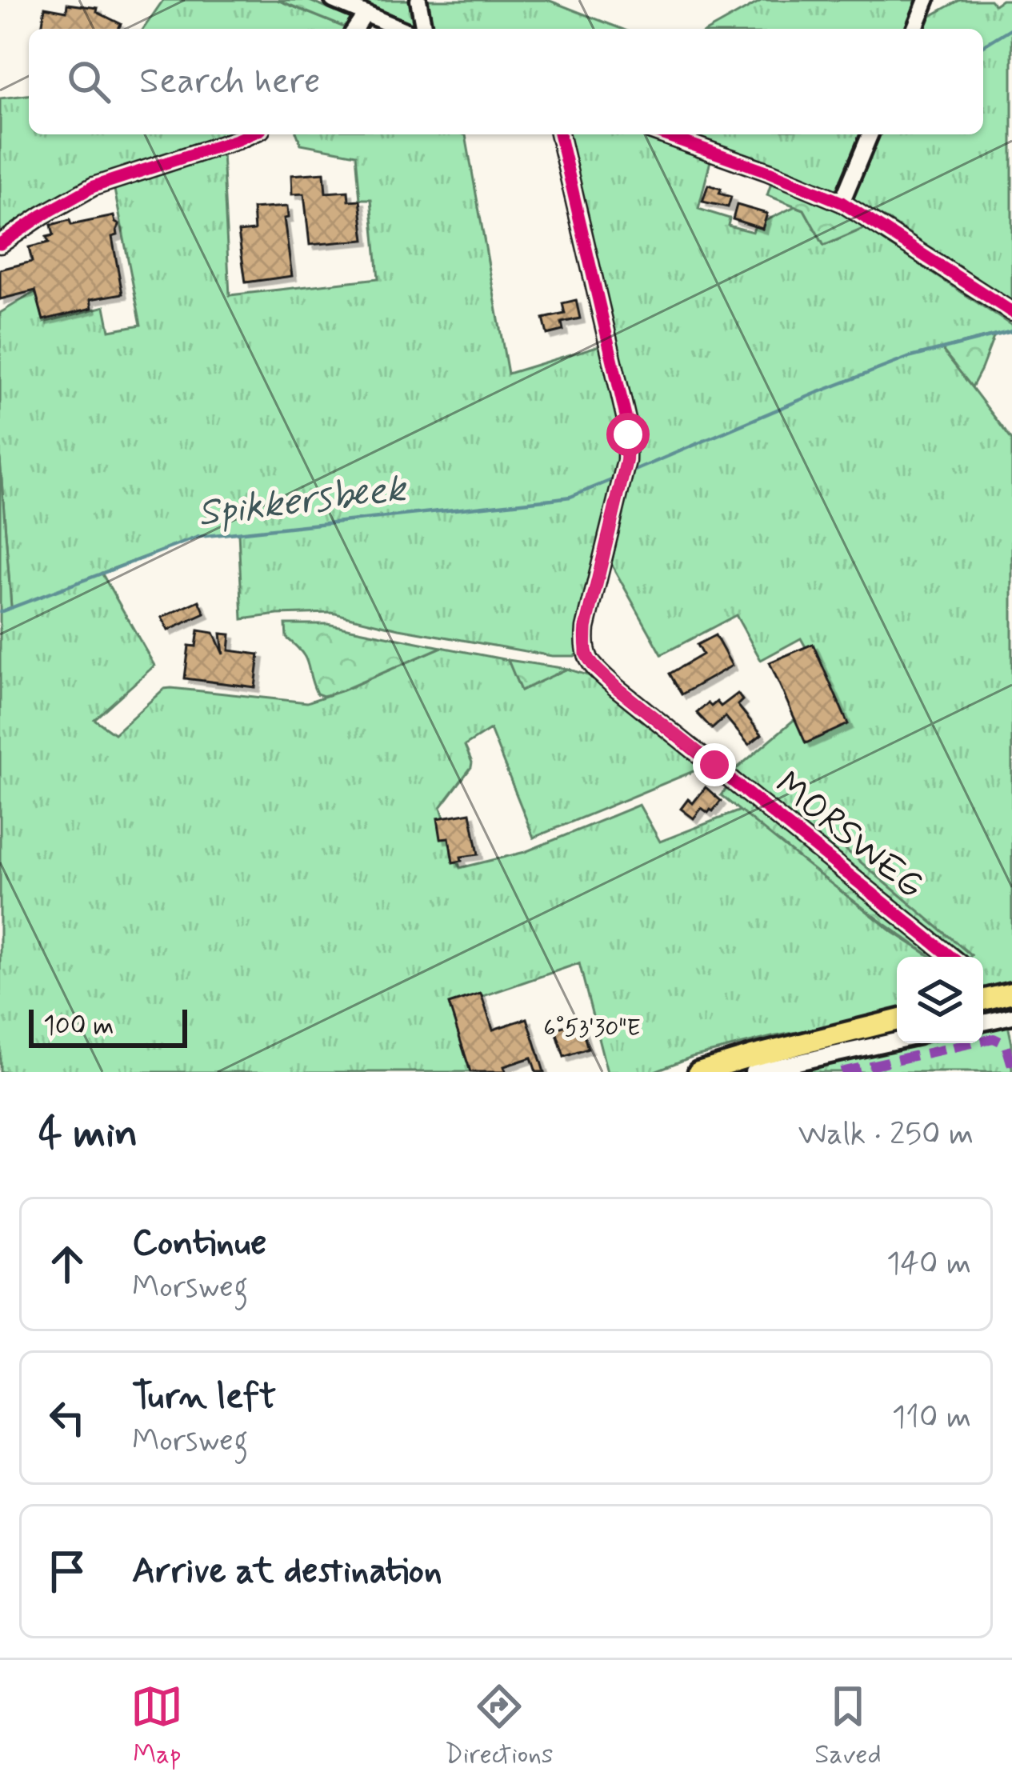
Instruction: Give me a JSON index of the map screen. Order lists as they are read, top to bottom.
{
  "streets": {
    "street": ["MORSWEG"]
  },
  "water": ["Spikkersbeek"],
  "scale_bar": "100 m",
  "page": {
    "search": "Search here",
    "scale": "100 m",
    "heading": ["4 min", "Walk · 250 m"],
    "list": [
      ["Continue", "Morsweg", "140 m"],
      ["Turn left", "Morsweg", "110 m"],
      "Arrive at destination"
    ],
    "nav": ["Map", "Directions", "Saved"]
  },
  "coordinates": ["6°53'30\"E"]
}
